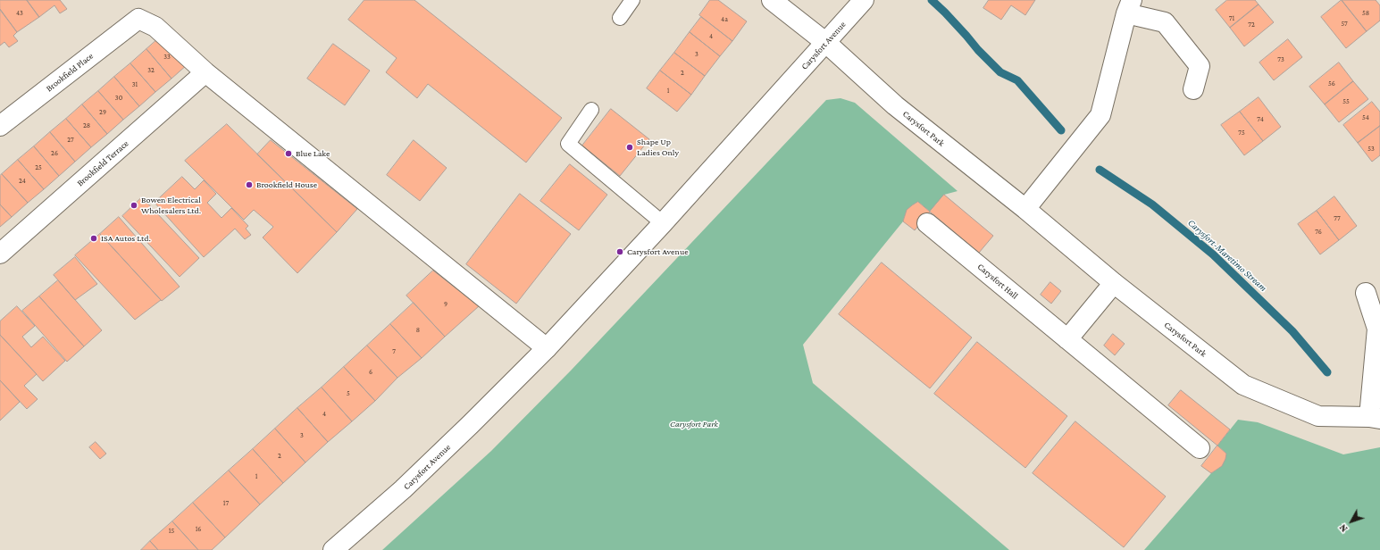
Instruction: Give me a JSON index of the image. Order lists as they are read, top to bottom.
{
  "streets": {
    "street": [
      "Carysfort Avenue",
      "Brookfield Place",
      "Carysfort Park",
      "Brookfield Terrace",
      "Carysfort Hall"
    ]
  },
  "crossings": [
    ["Carysfort Avenue", "Carysfort Park"],
    ["Brookfield Place", "Brookfield Terrace"]
  ],
  "water": ["Carysfort-Maretimo Stream"],
  "parks": ["Carysfort Park"],
  "places": [
    "Shape Up Ladies Only",
    "Blue Lake",
    "Brookfield House",
    "Bowen Electrical Wholesalers Ltd.",
    "ISA Autos Ltd.",
    "Carysfort Avenue"
  ],
  "house_numbers": [
    "43",
    "58",
    "71",
    "4a",
    "57",
    "72",
    "4",
    "3",
    "33",
    "73",
    "32",
    "2",
    "56",
    "31",
    "1",
    "30",
    "55",
    "29",
    "54",
    "74",
    "28",
    "75",
    "27",
    "53",
    "26",
    "25",
    "24",
    "77",
    "76",
    "9",
    "8",
    "7",
    "6",
    "5",
    "4",
    "3",
    "2",
    "1",
    "17",
    "16",
    "15"
  ],
  "north": "bottom left"
}
